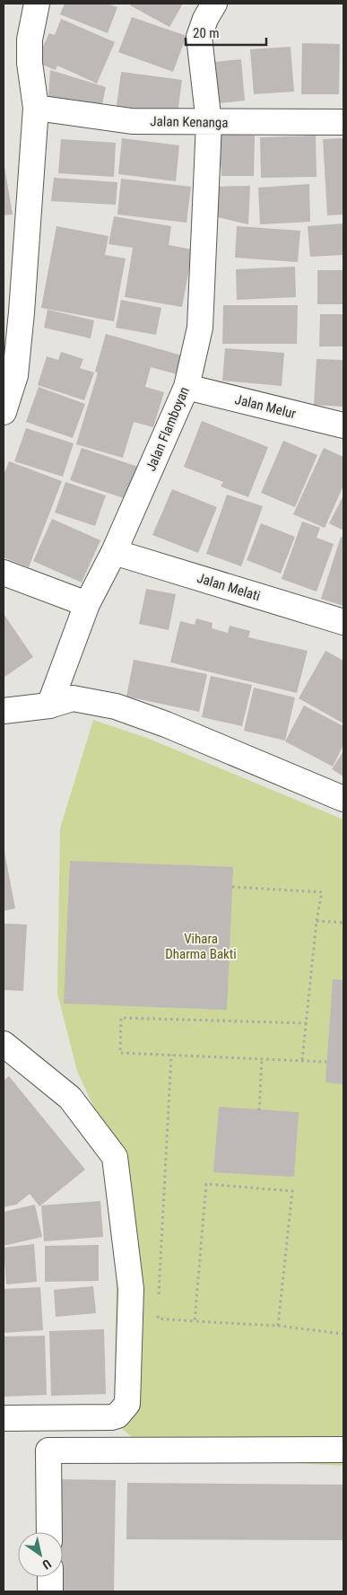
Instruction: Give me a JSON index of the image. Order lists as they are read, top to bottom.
{
  "streets": {
    "street": [
      "Jalan Kenanga",
      "Jalan Melur",
      "Jalan Flamboyan",
      "Jalan Melati"
    ]
  },
  "crossings": [
    ["Jalan Kenanga", "Jalan Flamboyan"],
    ["Jalan Melur", "Jalan Flamboyan"],
    ["Jalan Flamboyan", "Jalan Melati"]
  ],
  "parks": ["Vihara Dharma Bakti"],
  "scale_bar": "20 m",
  "north": "bottom right"
}
